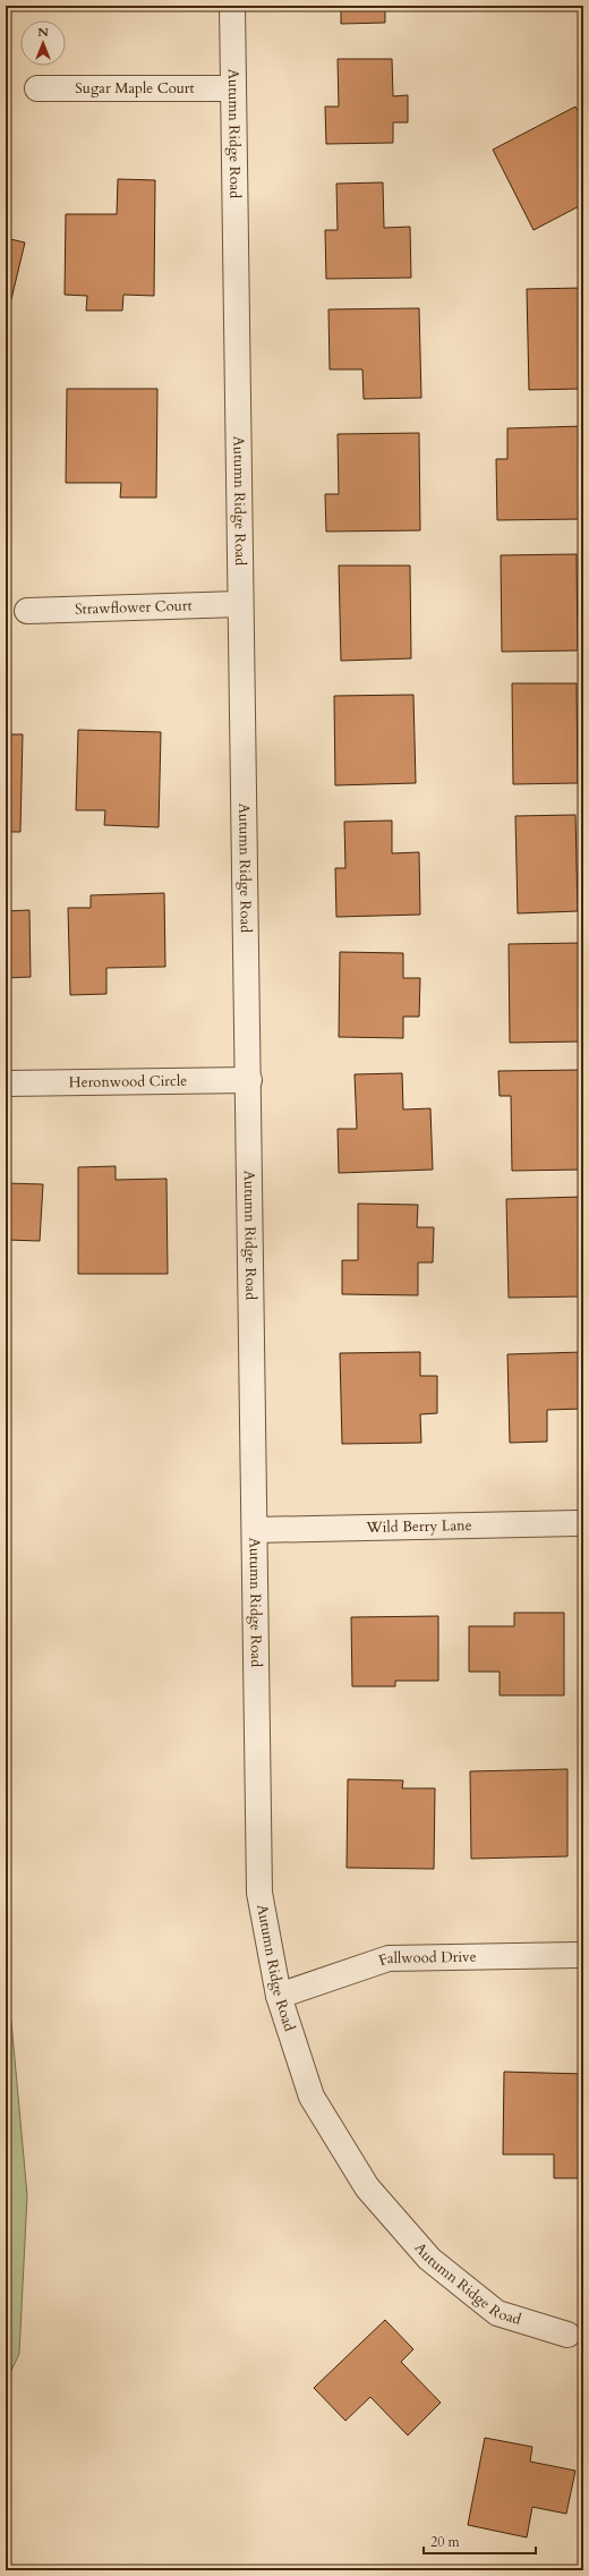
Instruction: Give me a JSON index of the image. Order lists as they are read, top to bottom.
{
  "streets": {
    "street": [
      "Sugar Maple Court",
      "Autumn Ridge Road",
      "Strawflower Court",
      "Heronwood Circle",
      "Wild Berry Lane",
      "Fallwood Drive"
    ]
  },
  "crossings": [
    ["Sugar Maple Court", "Autumn Ridge Road"],
    ["Autumn Ridge Road", "Strawflower Court"],
    ["Autumn Ridge Road", "Heronwood Circle"],
    ["Autumn Ridge Road", "Wild Berry Lane"],
    ["Autumn Ridge Road", "Fallwood Drive"]
  ],
  "scale_bar": "20 m",
  "north": "top"
}
